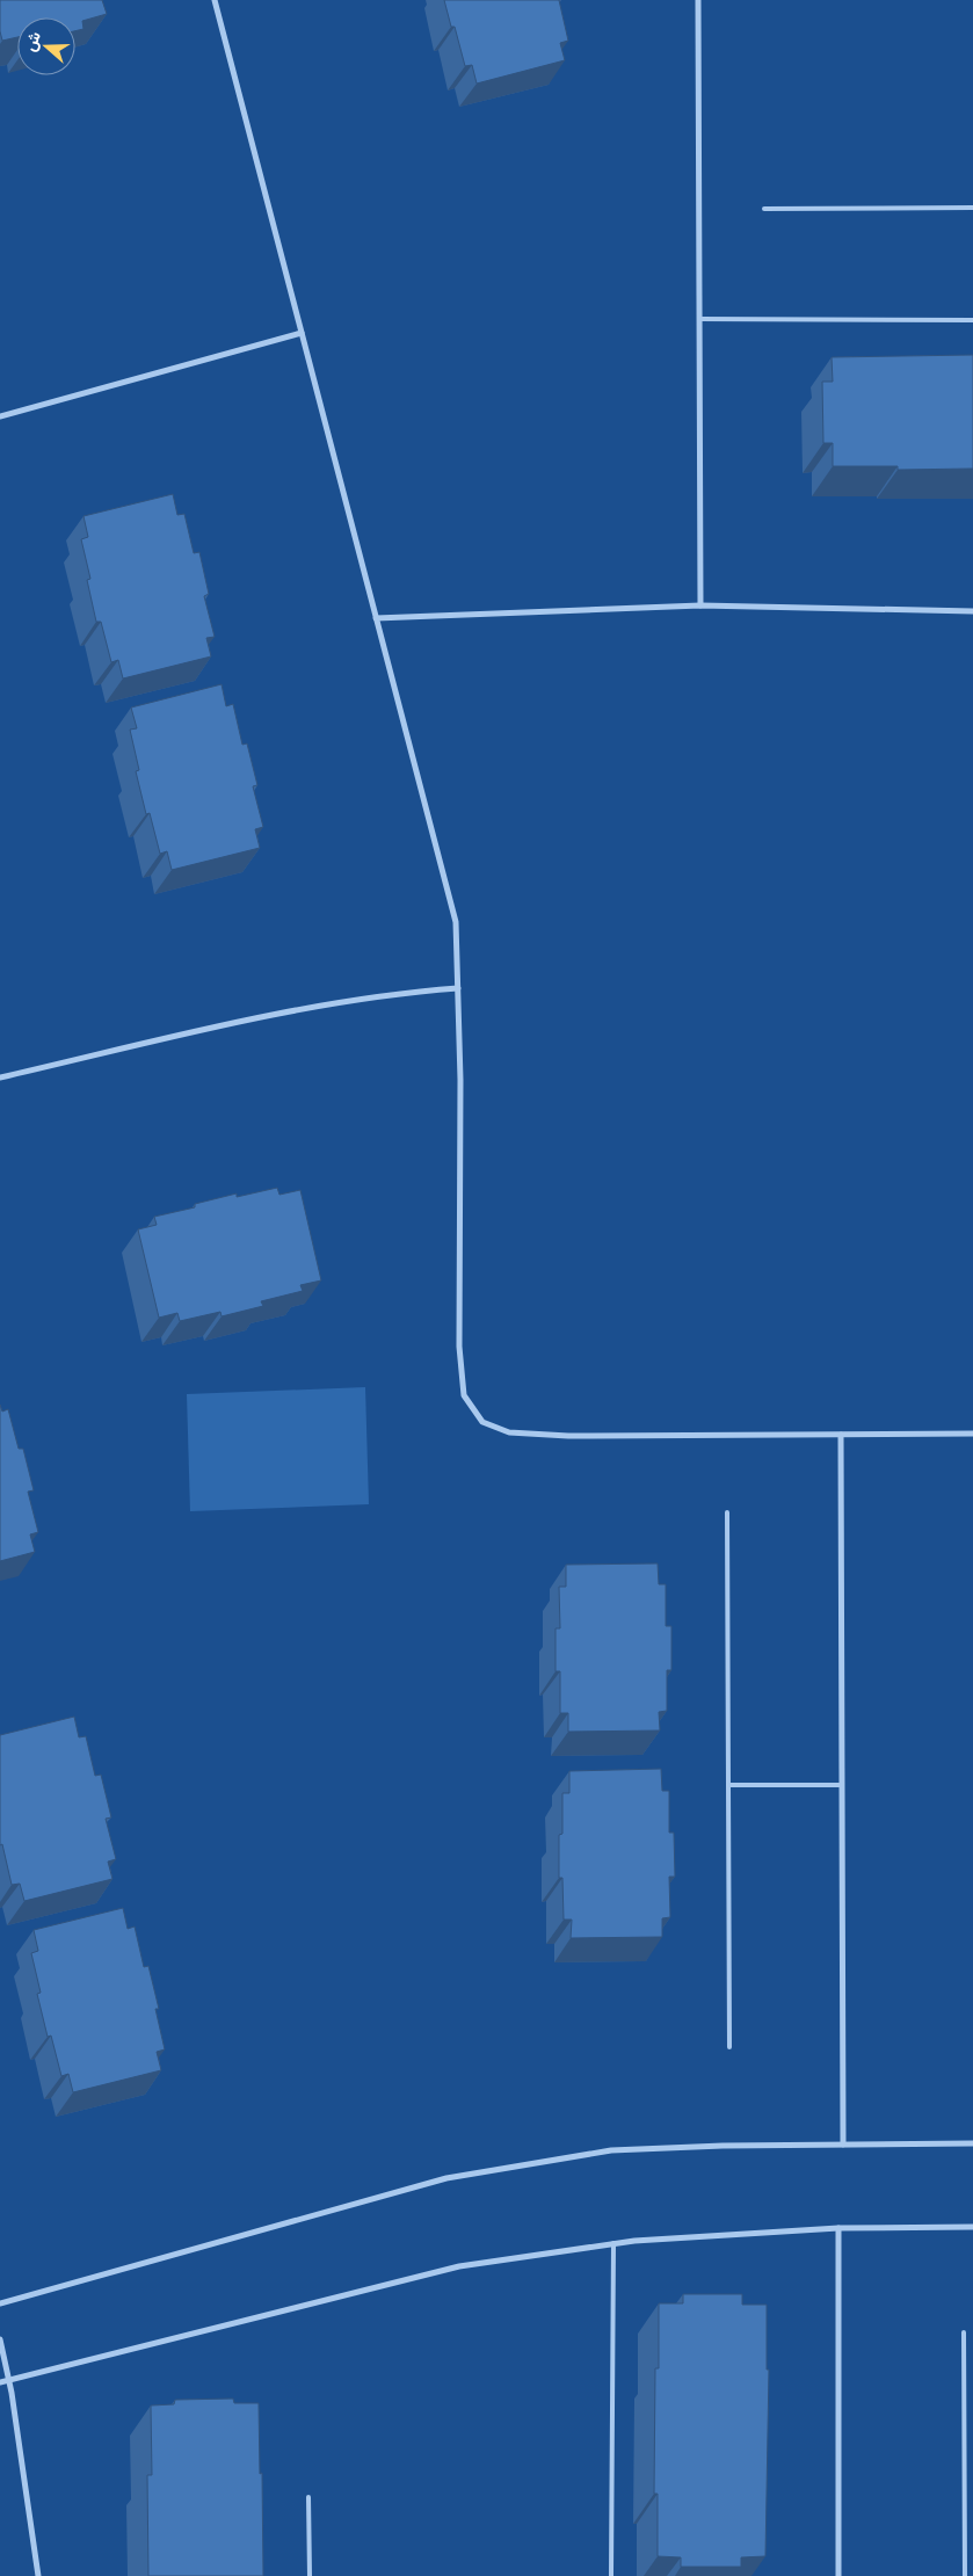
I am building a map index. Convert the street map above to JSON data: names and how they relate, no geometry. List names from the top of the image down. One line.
{"north":"left"}
